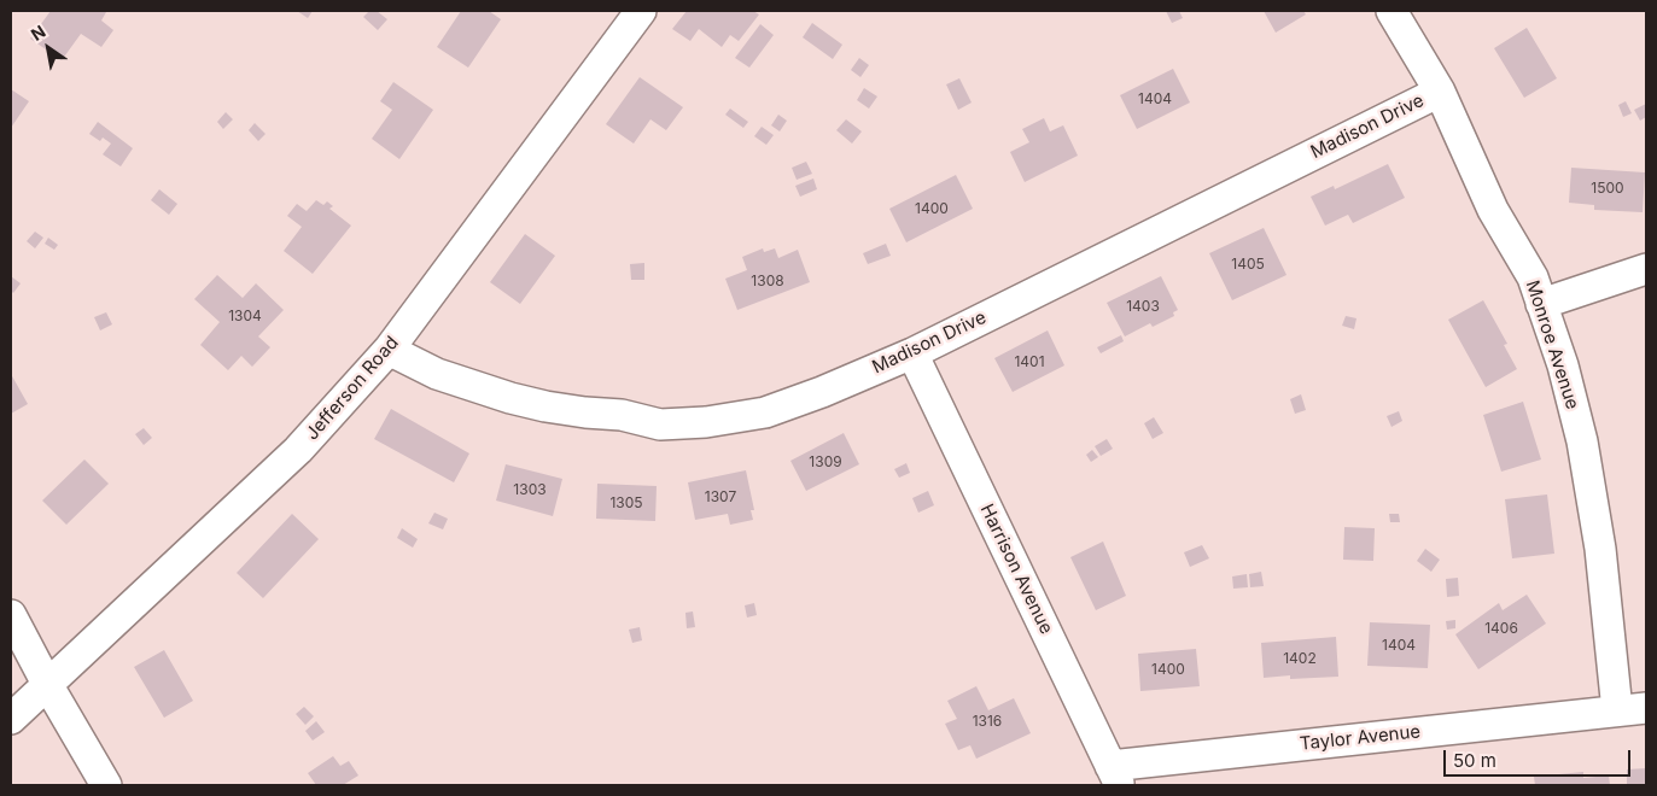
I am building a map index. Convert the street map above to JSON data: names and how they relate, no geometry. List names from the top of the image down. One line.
{"streets":{"street":["Madison Drive","Monroe Avenue","Jefferson Road","Harrison Avenue","Taylor Avenue"]},"crossings":[["Madison Drive","Monroe Avenue"],["Madison Drive","Jefferson Road"],["Madison Drive","Harrison Avenue"],["Monroe Avenue","Taylor Avenue"],["Harrison Avenue","Taylor Avenue"]],"house_numbers":["1404","1500","1400","1405","1308","1403","1304","1401","1309","1303","1307","1305","1406","1404","1402","1400","1316"],"scale_bar":"50 m","north":"top left"}
